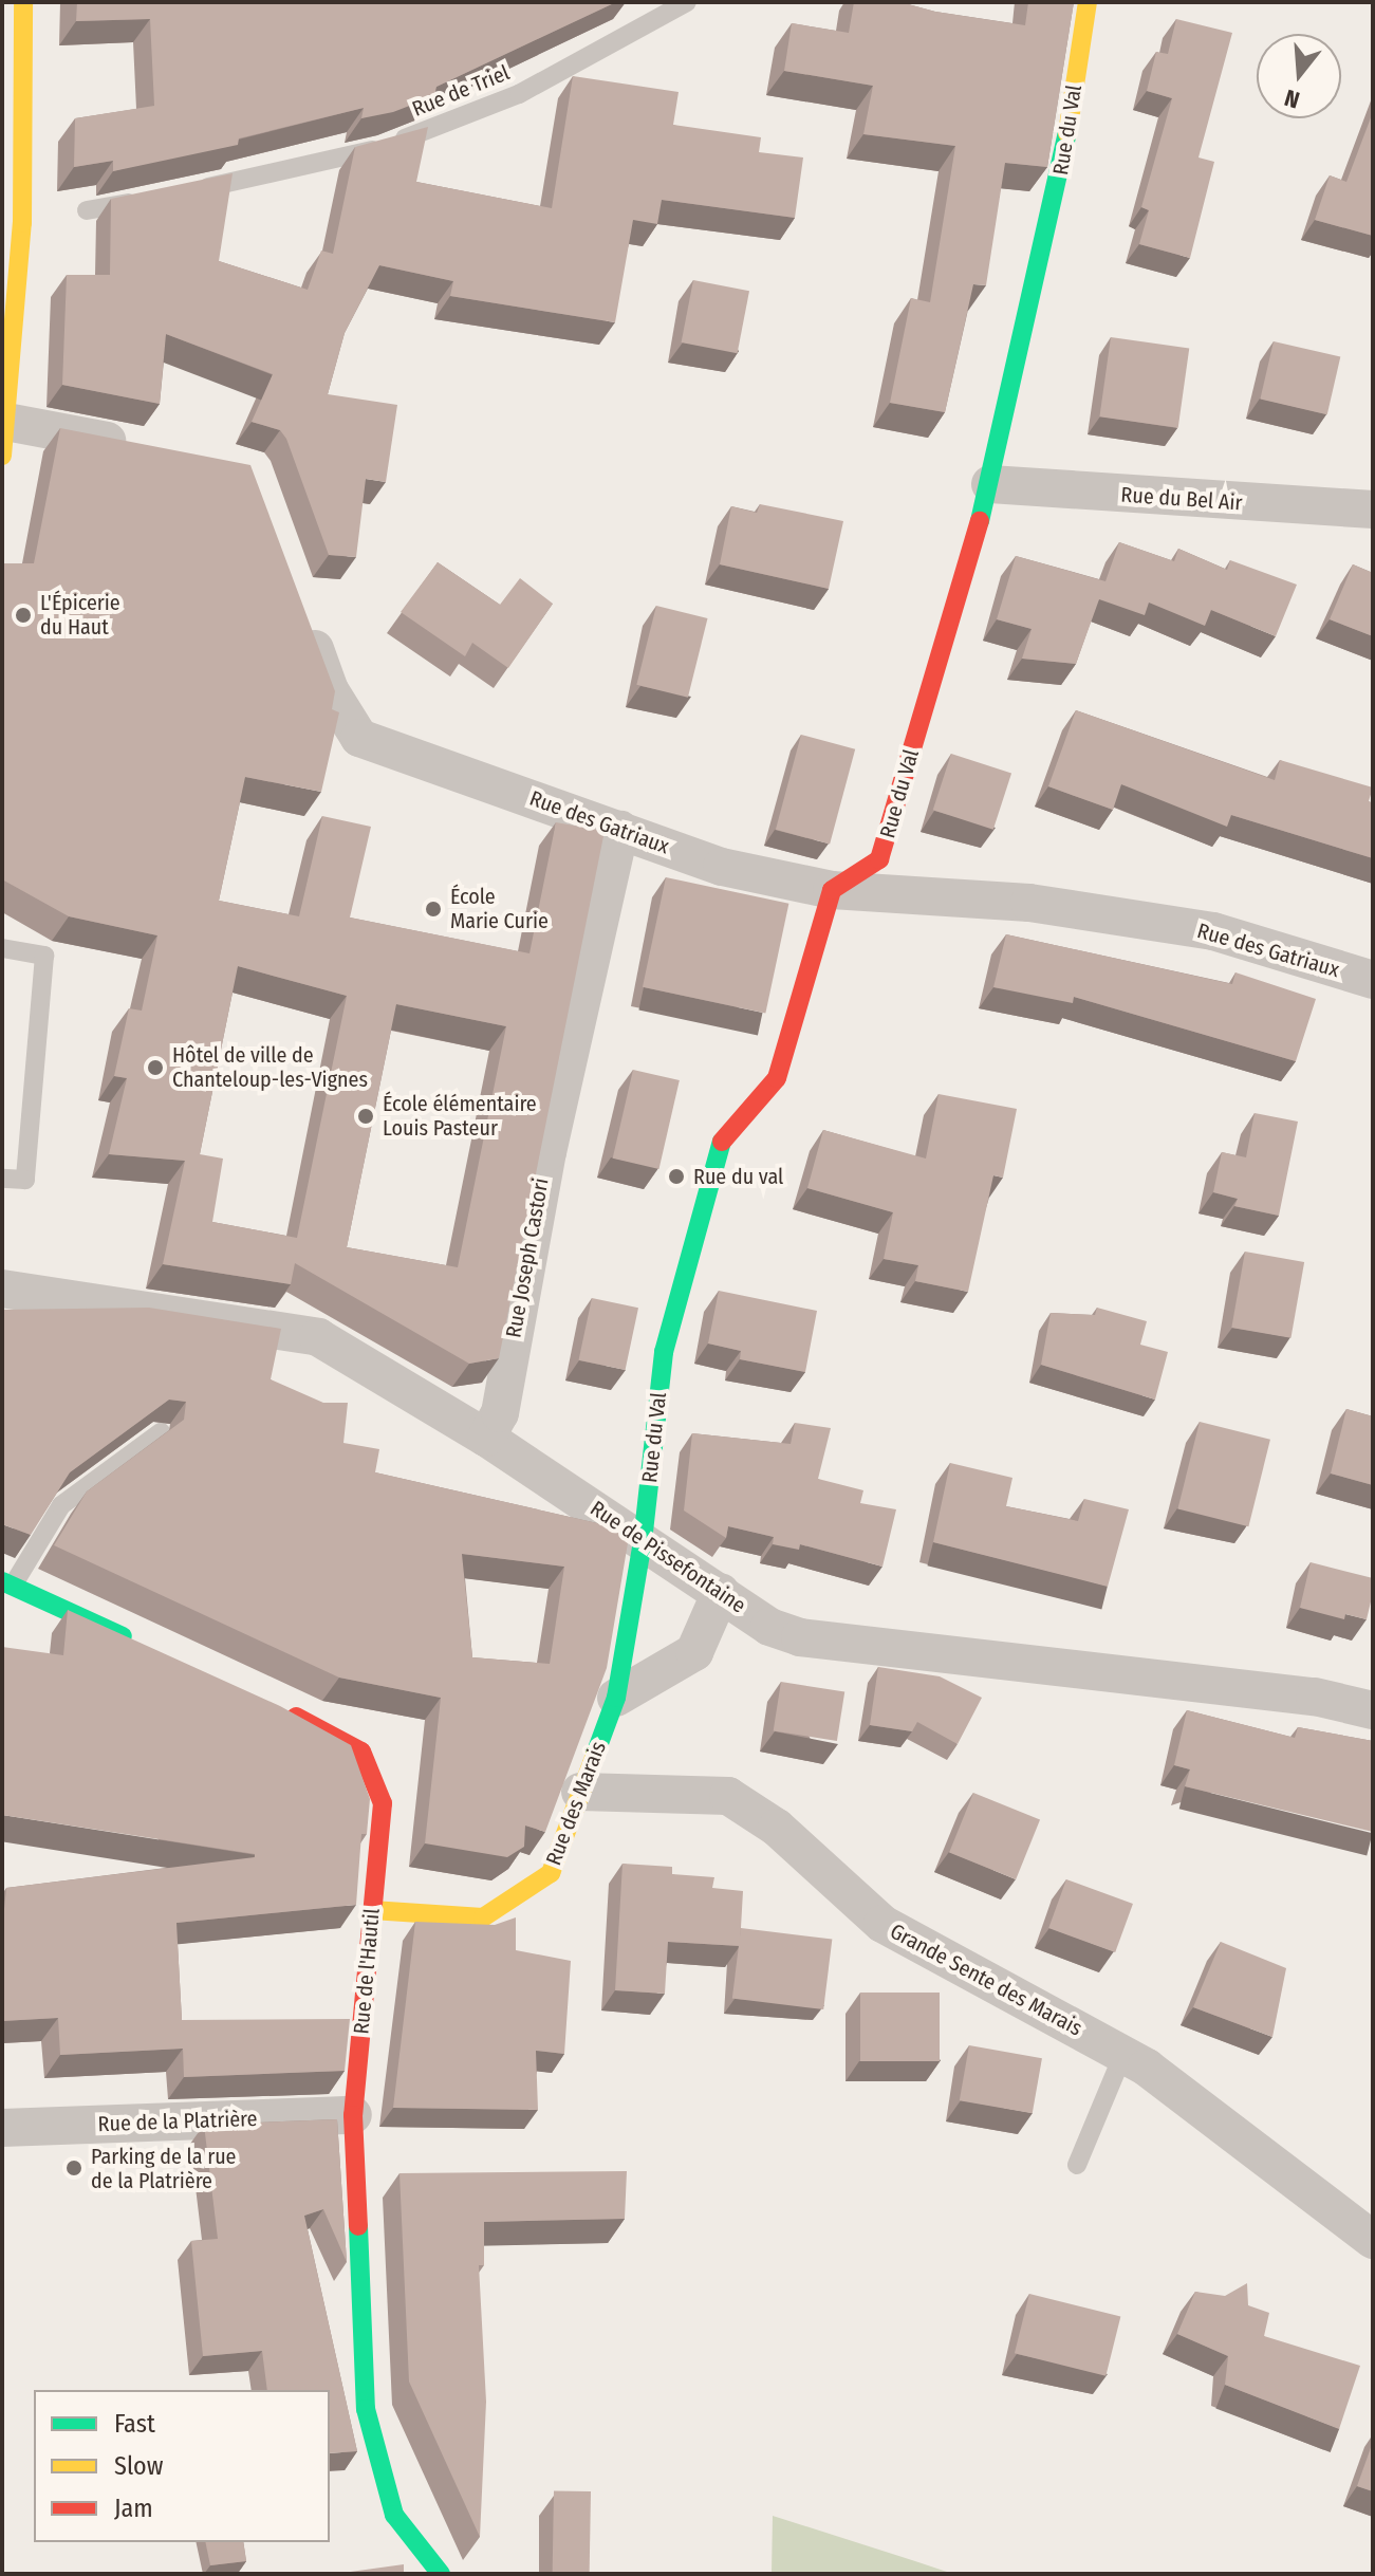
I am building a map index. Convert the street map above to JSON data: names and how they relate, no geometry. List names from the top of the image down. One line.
{"streets":{"street":["Rue du Val","Rue du Bel Air","Rue des Gatriaux","Rue Joseph Castori","Rue de Pissefontaine","Rue des Marais","Rue de l'Hautil","Grande Sente des Marais","Rue de la Platrière"],"lane":["Rue de Triel"]},"crossings":[["Rue du Val","Rue du Bel Air"],["Rue du Val","Rue des Gatriaux"],["Rue du Val","Rue de Pissefontaine"],["Rue du Val","Rue des Marais"],["Rue des Gatriaux","Rue Joseph Castori"],["Rue Joseph Castori","Rue de Pissefontaine"],["Rue de Pissefontaine","Rue des Marais"],["Rue des Marais","Rue de l'Hautil"],["Rue des Marais","Grande Sente des Marais"],["Rue de l'Hautil","Rue de la Platrière"]],"places":["L'Épicerie du Haut","École Marie Curie","Hôtel de ville de Chanteloup-les-Vignes","École élémentaire Louis Pasteur","Rue du val","Parking de la rue de la Platrière"],"legend":["Fast","Slow","Jam"],"north":"bottom"}
